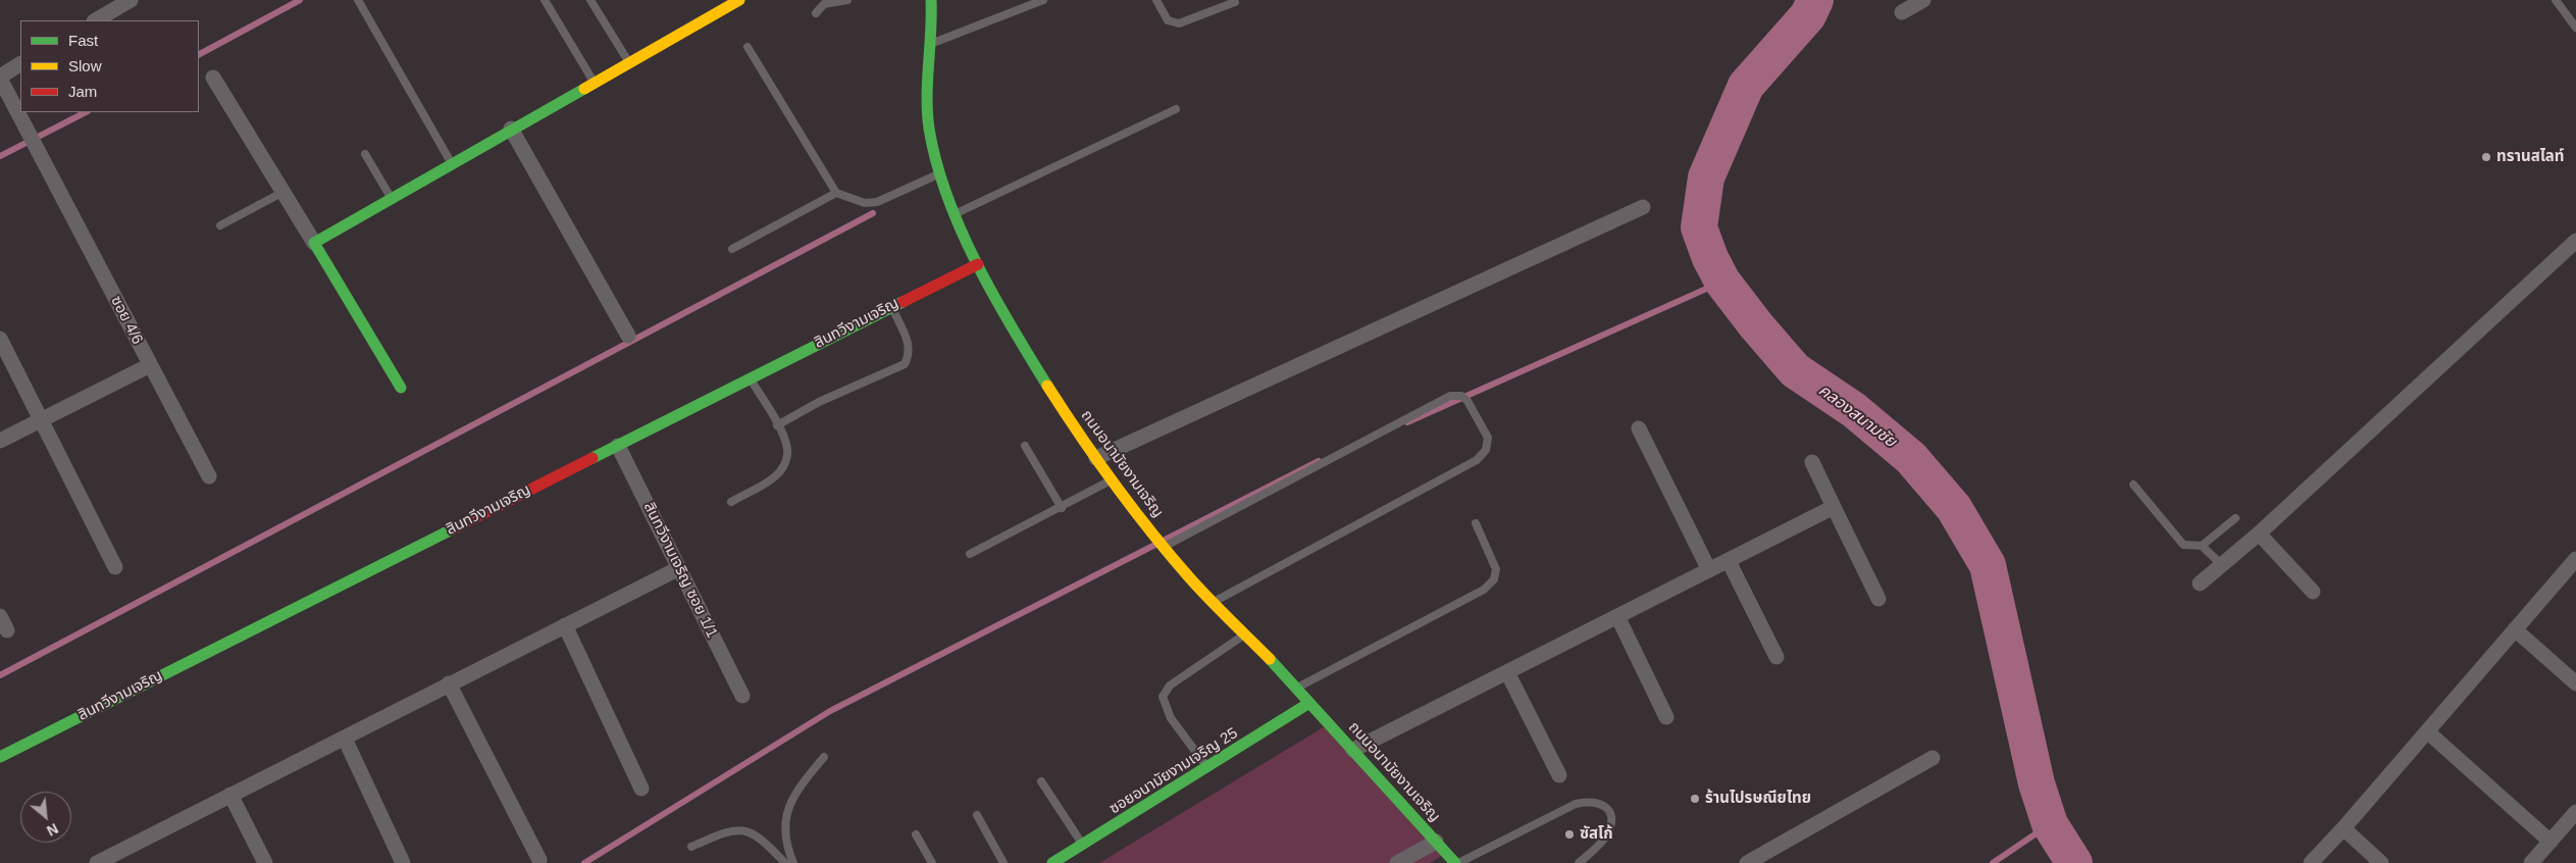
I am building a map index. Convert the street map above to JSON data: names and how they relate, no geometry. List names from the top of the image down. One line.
{"streets":{"street":["ซอย 4/6","สินทวีงามเจริญ","ถนนอนามัยงามเจริญ","สินทวีงามเจริญ ซอย 1/1","ซอยอนามัยงามเจริญ 25"]},"crossings":[["สินทวีงามเจริญ","ถนนอนามัยงามเจริญ"],["สินทวีงามเจริญ","สินทวีงามเจริญ ซอย 1/1"],["ถนนอนามัยงามเจริญ","ซอยอนามัยงามเจริญ 25"]],"water":["คลองสนามชัย"],"places":["ทรานสไลท์","ร้านไปรษณียไทย","ซัสโก้"],"legend":["Fast","Slow","Jam"],"north":"bottom right"}
